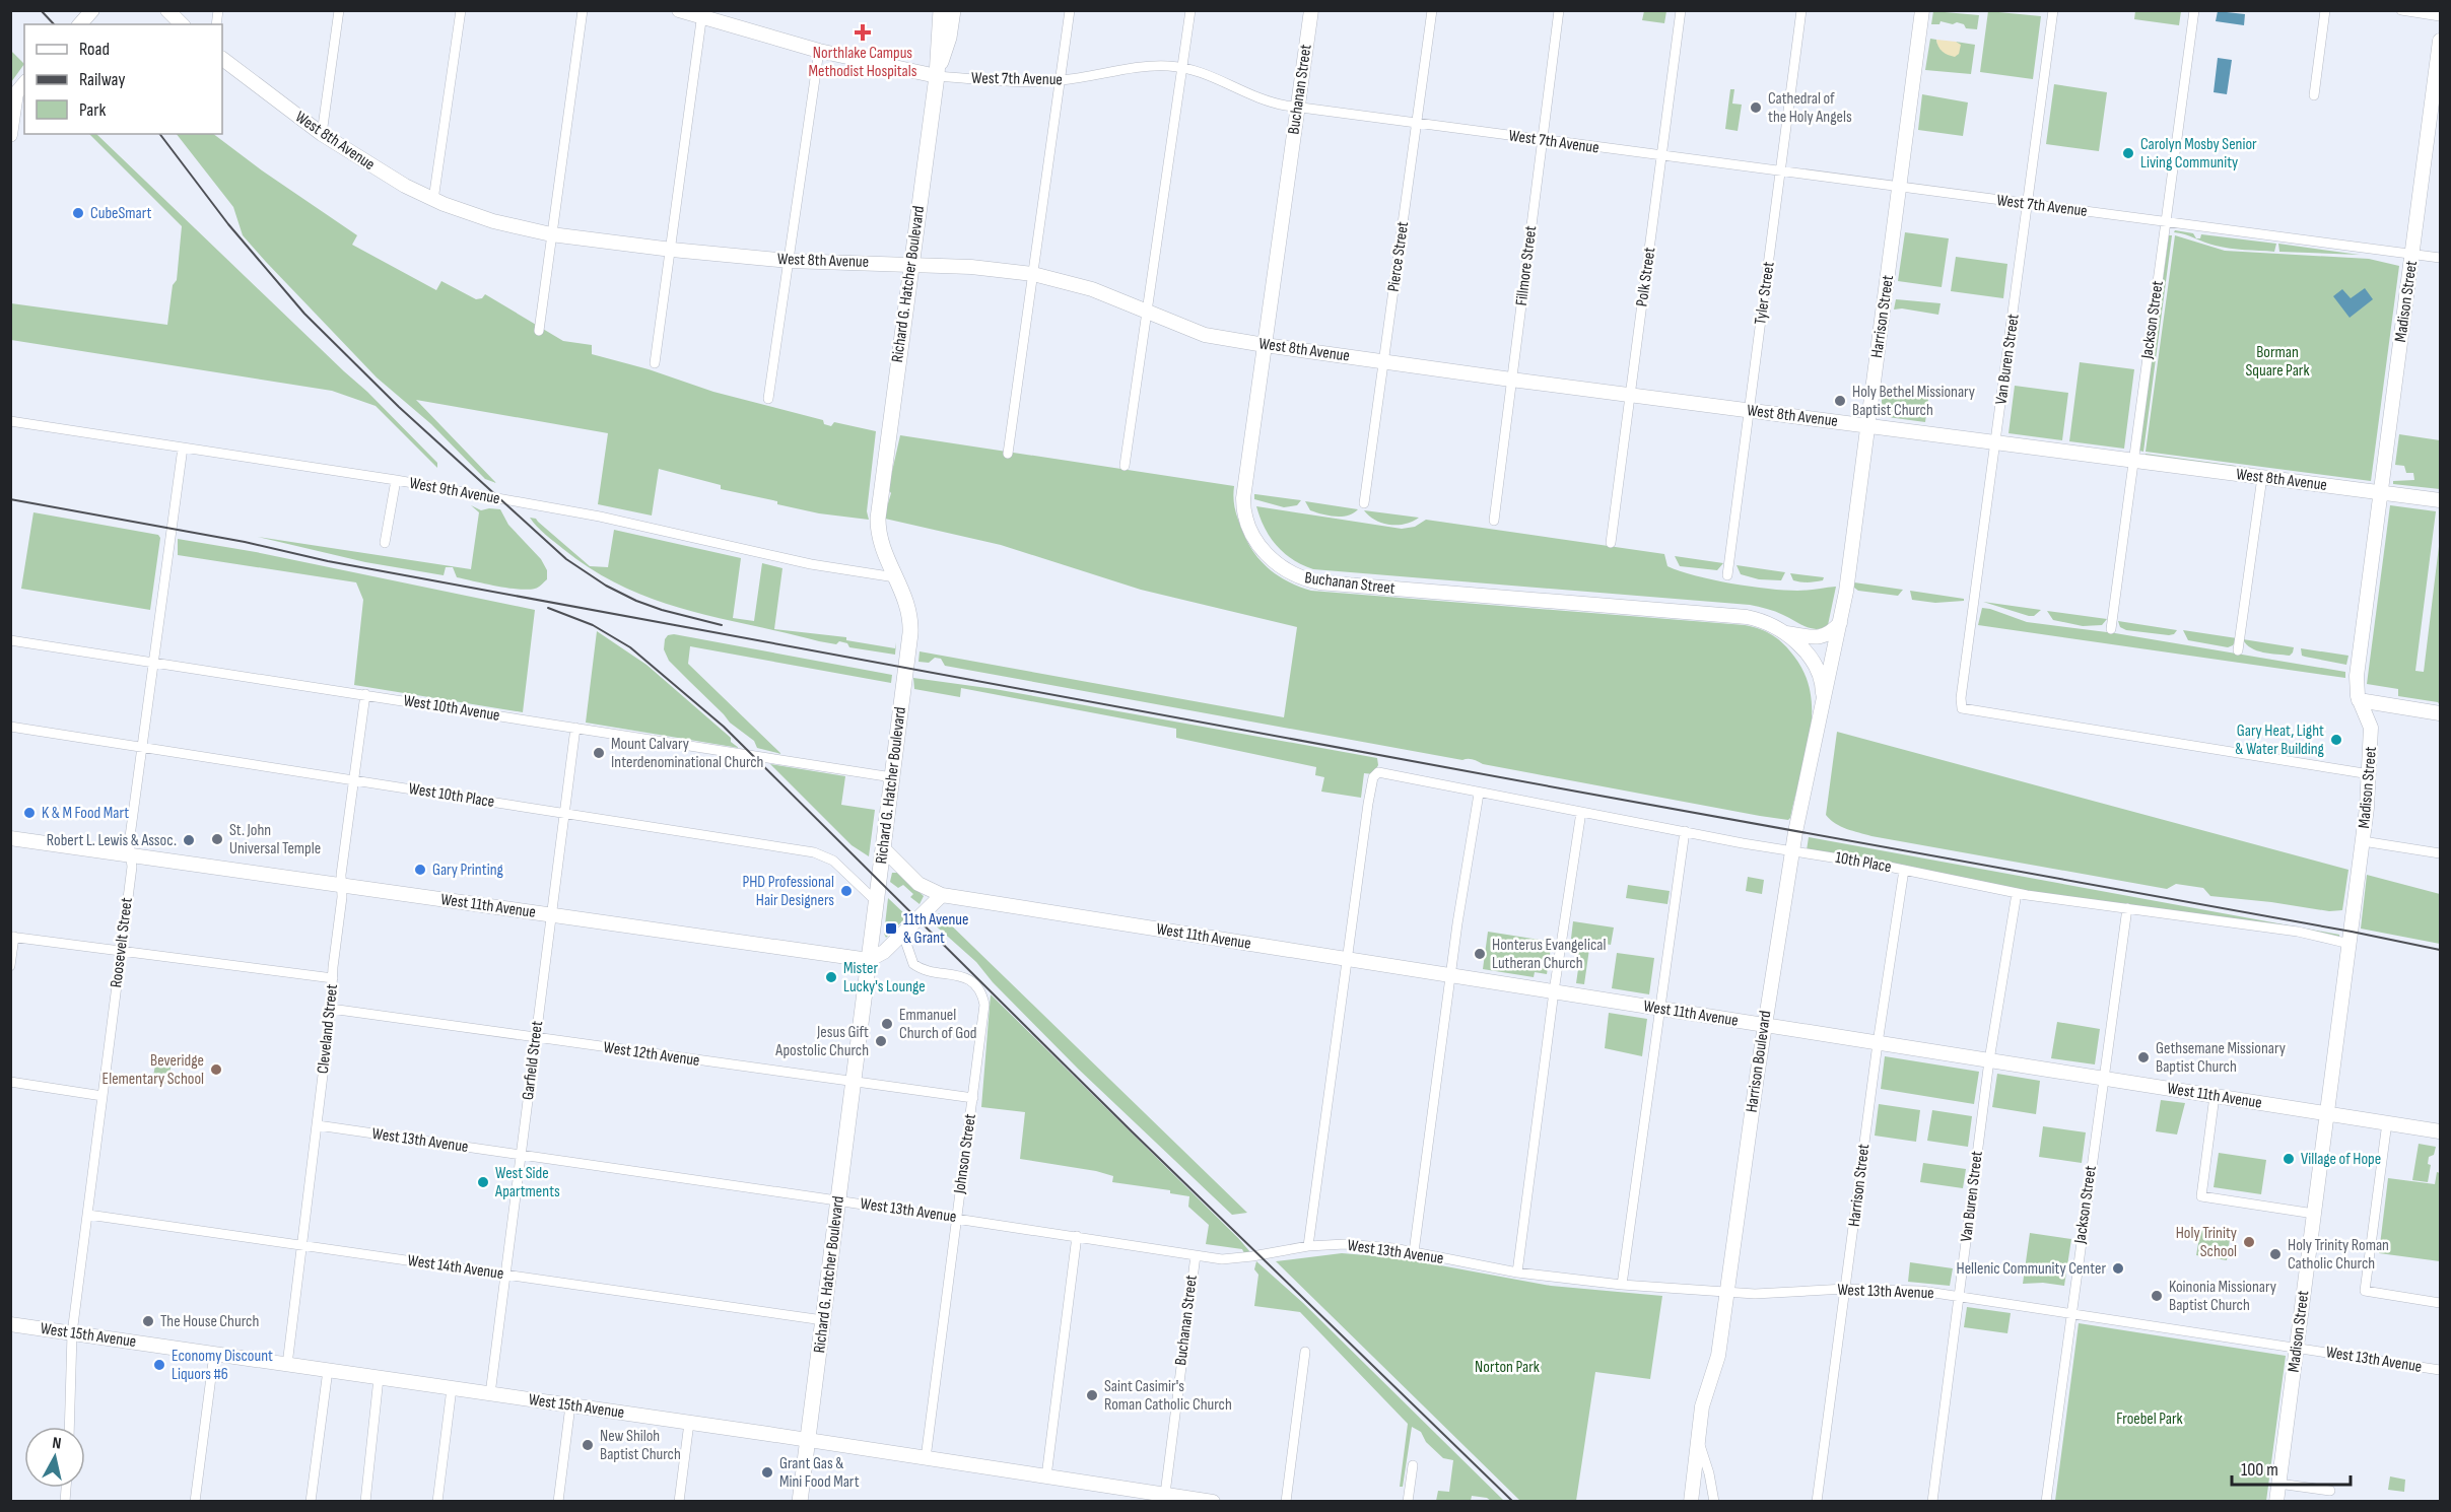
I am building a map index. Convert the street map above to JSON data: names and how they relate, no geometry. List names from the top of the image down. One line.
{"streets":{"main road":["Richard G. Hatcher Boulevard"],"street":["West 7th Avenue","Buchanan Street","West 8th Avenue","Pierce Street","Fillmore Street","Polk Street","Tyler Street","Madison Street","Harrison Street","Jackson Street","Van Buren Street","West 9th Avenue","West 10th Avenue","West 10th Place","10th Place","West 11th Avenue","Roosevelt Street","Cleveland Street","West 12th Avenue","Garfield Street","Harrison Boulevard","West 13th Avenue","Johnson Street","West 14th Avenue","West 15th Avenue"]},"crossings":[["West 7th Avenue","Buchanan Street"],["West 7th Avenue","Pierce Street"],["West 7th Avenue","Fillmore Street"],["West 7th Avenue","Polk Street"],["West 7th Avenue","Richard G. Hatcher Boulevard"],["West 7th Avenue","Tyler Street"],["West 7th Avenue","Madison Street"],["West 7th Avenue","Harrison Street"],["West 7th Avenue","Jackson Street"],["West 7th Avenue","Van Buren Street"],["Buchanan Street","West 8th Avenue"],["Buchanan Street","Harrison Boulevard"],["Buchanan Street","West 13th Avenue"],["Buchanan Street","West 15th Avenue"],["West 8th Avenue","Pierce Street"],["West 8th Avenue","Fillmore Street"],["West 8th Avenue","Polk Street"],["West 8th Avenue","Richard G. Hatcher Boulevard"],["West 8th Avenue","Tyler Street"],["West 8th Avenue","Madison Street"],["West 8th Avenue","Harrison Street"],["West 8th Avenue","Jackson Street"],["West 8th Avenue","Van Buren Street"],["Richard G. Hatcher Boulevard","West 9th Avenue"],["Richard G. Hatcher Boulevard","West 10th Avenue"],["Richard G. Hatcher Boulevard","West 10th Place"],["Richard G. Hatcher Boulevard","West 11th Avenue"],["Richard G. Hatcher Boulevard","West 12th Avenue"],["Richard G. Hatcher Boulevard","West 13th Avenue"],["Richard G. Hatcher Boulevard","West 14th Avenue"],["Richard G. Hatcher Boulevard","West 15th Avenue"],["Madison Street","Van Buren Street"],["Madison Street","10th Place"],["Madison Street","West 11th Avenue"],["Madison Street","West 13th Avenue"],["Harrison Street","10th Place"],["Harrison Street","West 11th Avenue"],["Harrison Street","Harrison Boulevard"],["Harrison Street","West 13th Avenue"],["Jackson Street","10th Place"],["Jackson Street","West 11th Avenue"],["Jackson Street","West 13th Avenue"],["Van Buren Street","10th Place"],["Van Buren Street","West 11th Avenue"],["Van Buren Street","West 13th Avenue"],["West 9th Avenue","Roosevelt Street"],["West 10th Avenue","Roosevelt Street"],["West 10th Avenue","Cleveland Street"],["West 10th Avenue","Garfield Street"],["West 10th Place","Roosevelt Street"],["West 10th Place","Cleveland Street"],["West 10th Place","Garfield Street"],["10th Place","West 11th Avenue"],["10th Place","Harrison Boulevard"],["West 11th Avenue","Roosevelt Street"],["West 11th Avenue","Cleveland Street"],["West 11th Avenue","Garfield Street"],["West 11th Avenue","Harrison Boulevard"],["Roosevelt Street","West 14th Avenue"],["Roosevelt Street","West 15th Avenue"],["Cleveland Street","West 12th Avenue"],["Cleveland Street","West 13th Avenue"],["Cleveland Street","West 14th Avenue"],["Cleveland Street","West 15th Avenue"],["West 12th Avenue","Garfield Street"],["West 12th Avenue","Johnson Street"],["Garfield Street","West 13th Avenue"],["Garfield Street","West 14th Avenue"],["Garfield Street","West 15th Avenue"],["Harrison Boulevard","West 13th Avenue"],["West 13th Avenue","Johnson Street"],["Johnson Street","West 15th Avenue"]],"parks":["Borman Square Park","Norton Park","Froebel Park"],"places":{"health":["Northlake Campus Methodist Hospitals"],"other":["Cathedral of the Holy Angels","Carolyn Mosby Senior Living Community","CubeSmart","Holy Bethel Missionary Baptist Church","Gary Heat, Light & Water Building","Mount Calvary Interdenominational Church","K & M Food Mart","St. John Universal Temple","Robert L. Lewis & Assoc.","Gary Printing","PHD Professional Hair Designers","Honterus Evangelical Lutheran Church","Mister Lucky's Lounge","Emmanuel Church of God","Jesus Gift Apostolic Church","Gethsemane Missionary Baptist Church","Beveridge Elementary School","Village of Hope","West Side Apartments","Holy Trinity School","Holy Trinity Roman Catholic Church","Hellenic Community Center","Koinonia Missionary Baptist Church","The House Church","Economy Discount Liquors #6","Saint Casimir's Roman Catholic Church","New Shiloh Baptist Church","Grant Gas & Mini Food Mart"],"transit":["11th Avenue & Grant"]},"legend":["Road","Railway","Park"],"scale_bar":"100 m","north":"top"}
